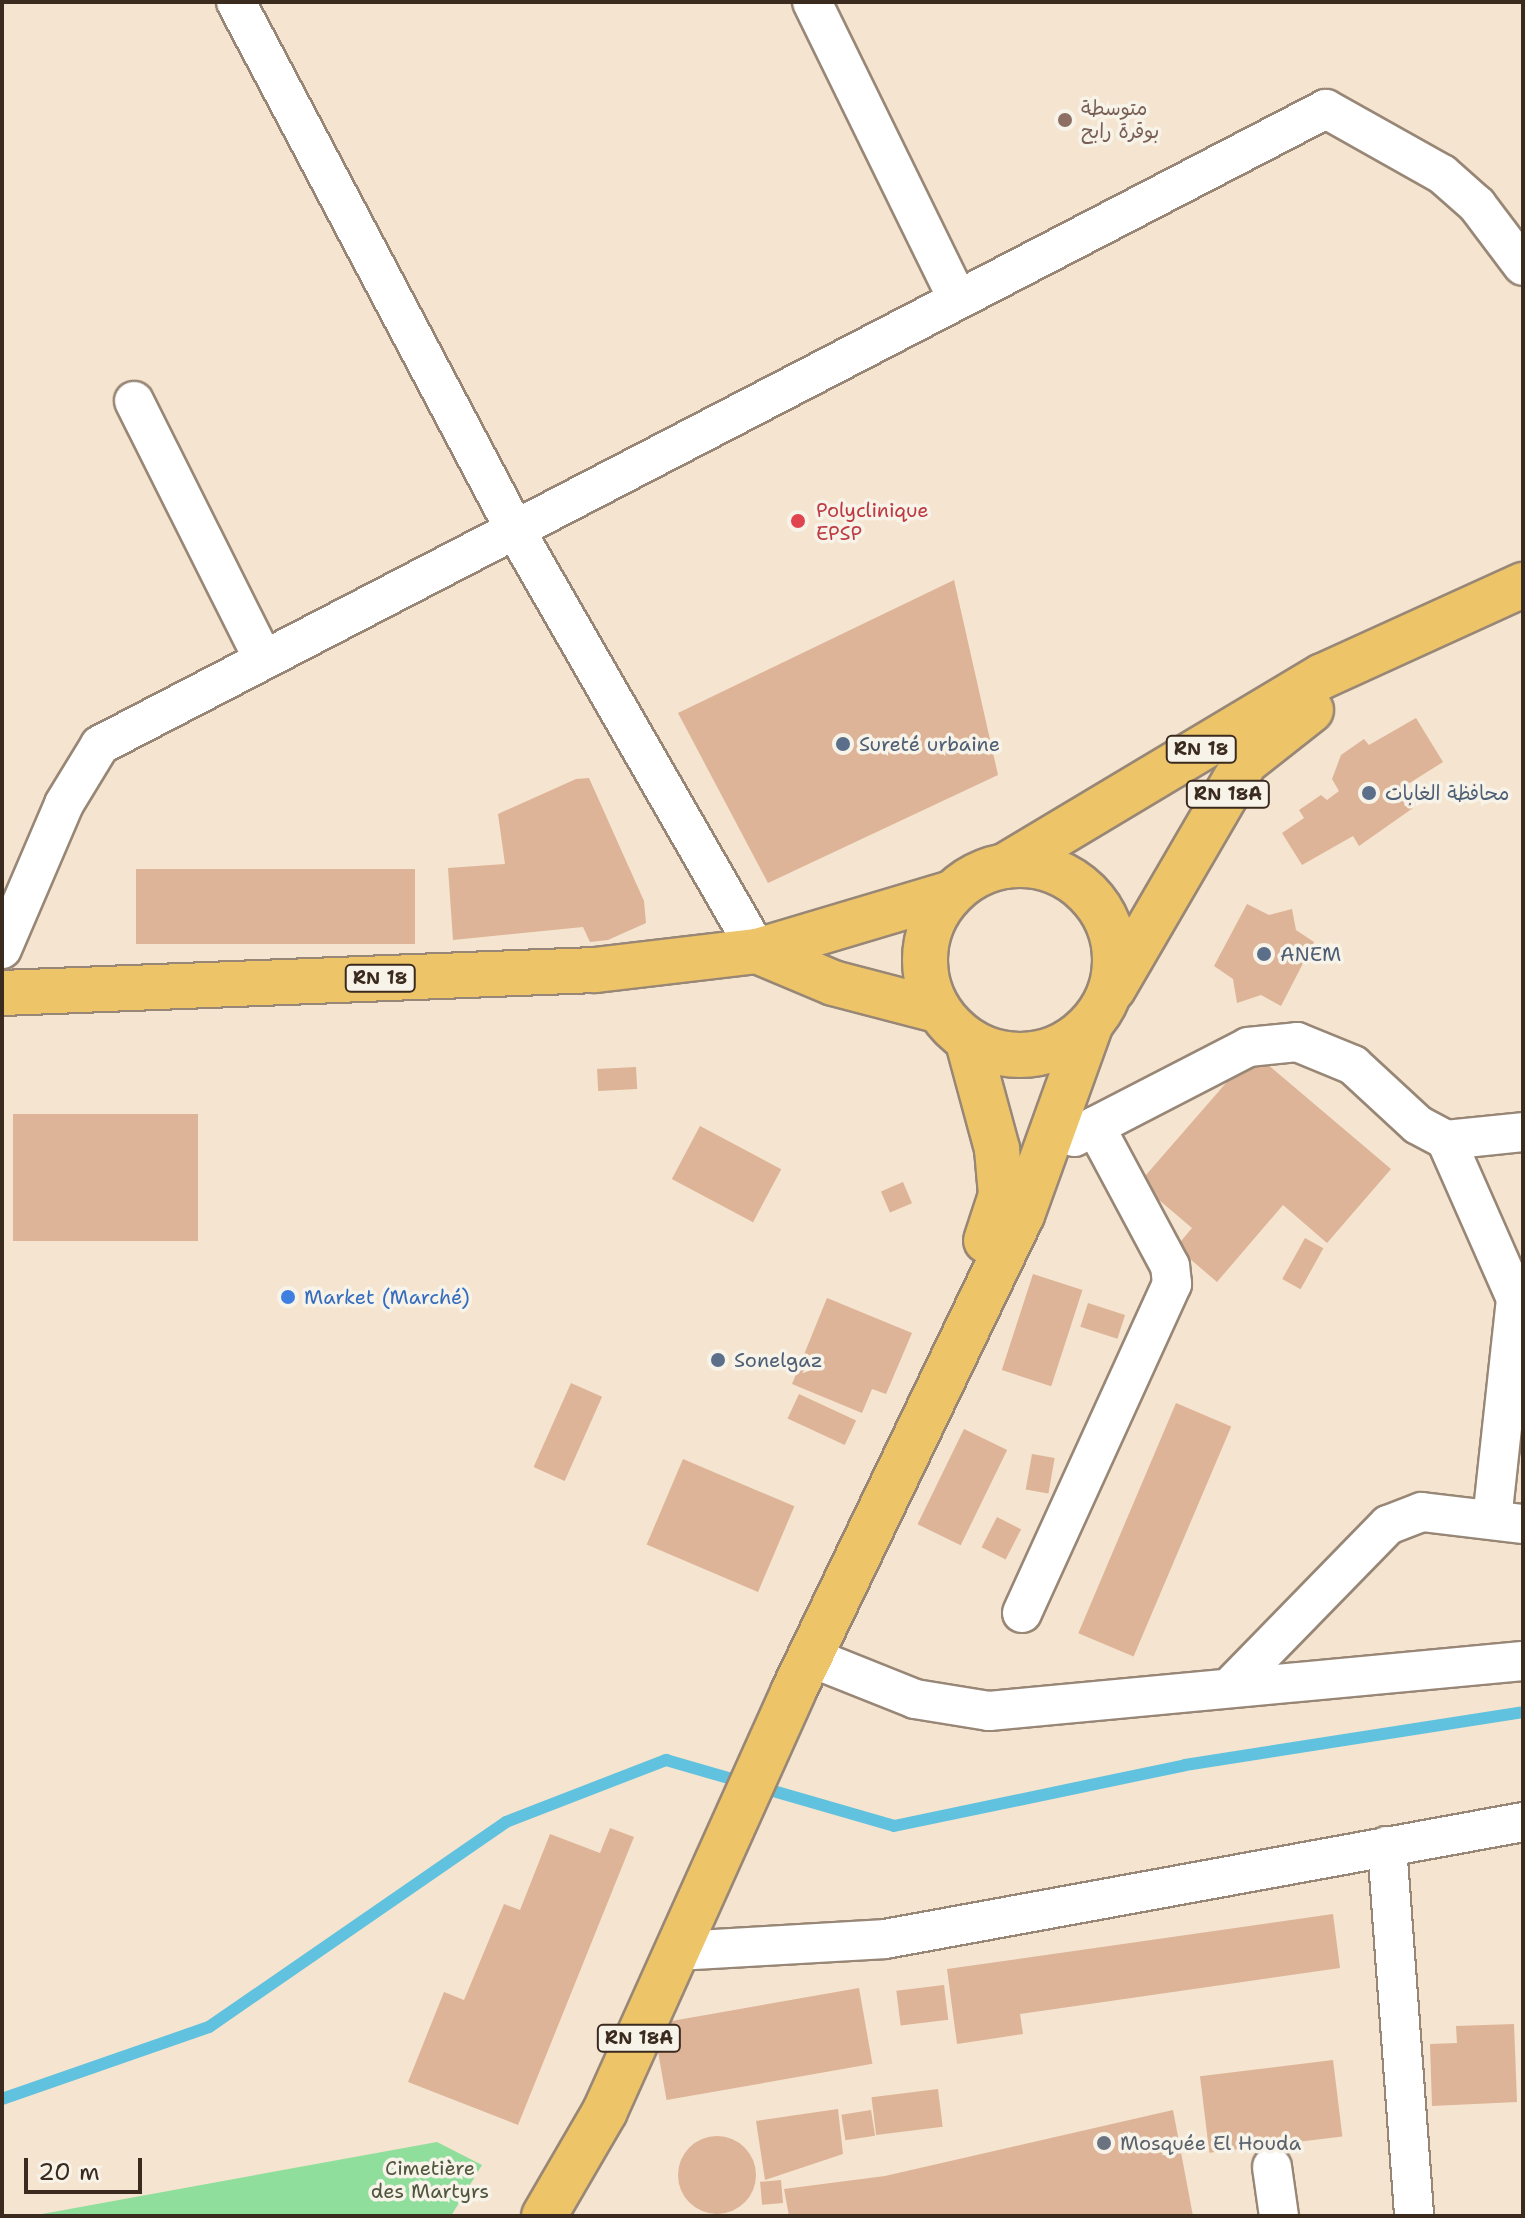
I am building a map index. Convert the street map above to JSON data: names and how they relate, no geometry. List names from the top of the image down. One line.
{"streets":{"main road":["RN 18","RN 18A"]},"crossings":[["RN 18","RN 18A"]],"parks":["Cimetière des Martyrs"],"places":["متوسطة بوقرة رابح","Polyclinique EPSP","Sureté urbaine","محافظة الغابات","ANEM","Market (Marché)","Sonelgaz","Mosquée El Houda"],"scale_bar":"20 m"}
